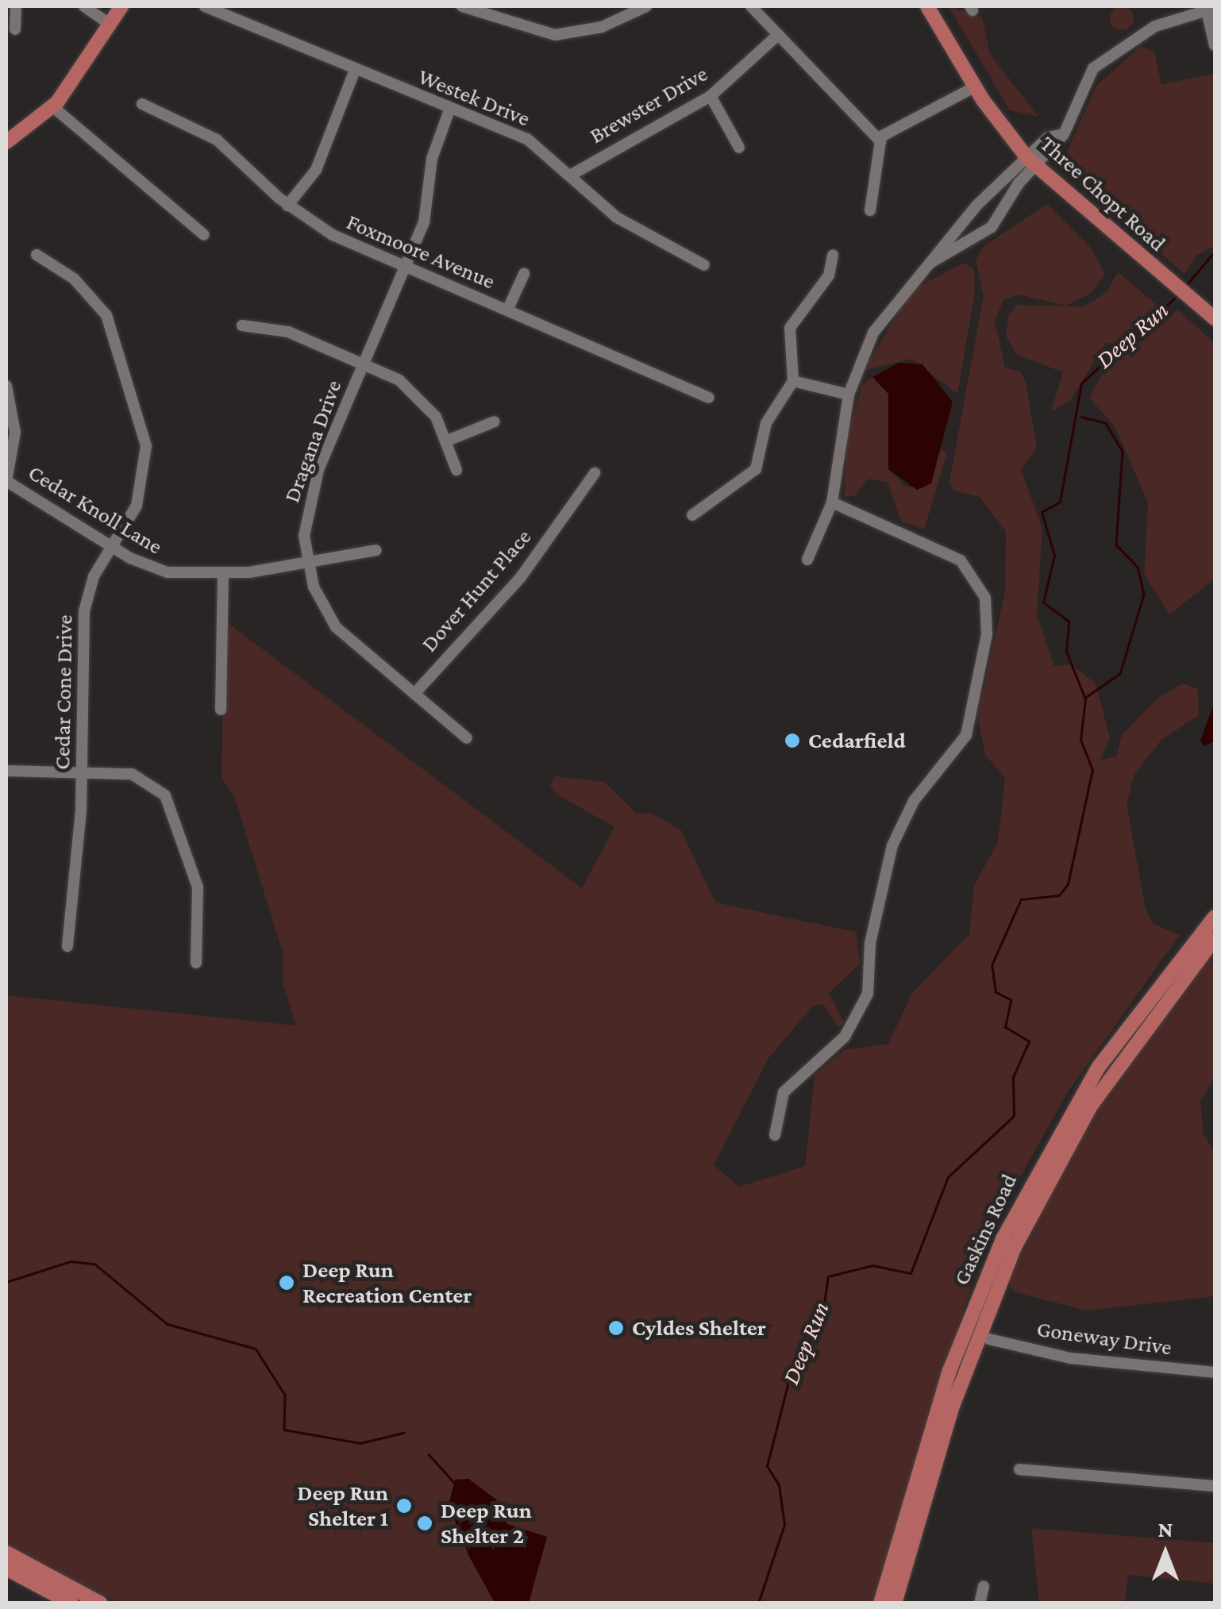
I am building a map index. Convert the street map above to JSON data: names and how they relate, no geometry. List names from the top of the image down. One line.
{"streets":{"main road":["Three Chopt Road","Gaskins Road"],"street":["Westek Drive","Brewster Drive","Foxmoore Avenue","Dragana Drive","Cedar Knoll Lane","Dover Hunt Place","Cedar Cone Drive","Goneway Drive"]},"crossings":[["Westek Drive","Brewster Drive"],["Westek Drive","Dragana Drive"],["Foxmoore Avenue","Dragana Drive"],["Dragana Drive","Cedar Knoll Lane"],["Dragana Drive","Dover Hunt Place"],["Cedar Knoll Lane","Cedar Cone Drive"]],"water":["Deep Run"],"places":["Cedarfield","Deep Run Recreation Center","Cyldes Shelter","Deep Run Shelter 1","Deep Run Shelter 2"],"north":"top"}
